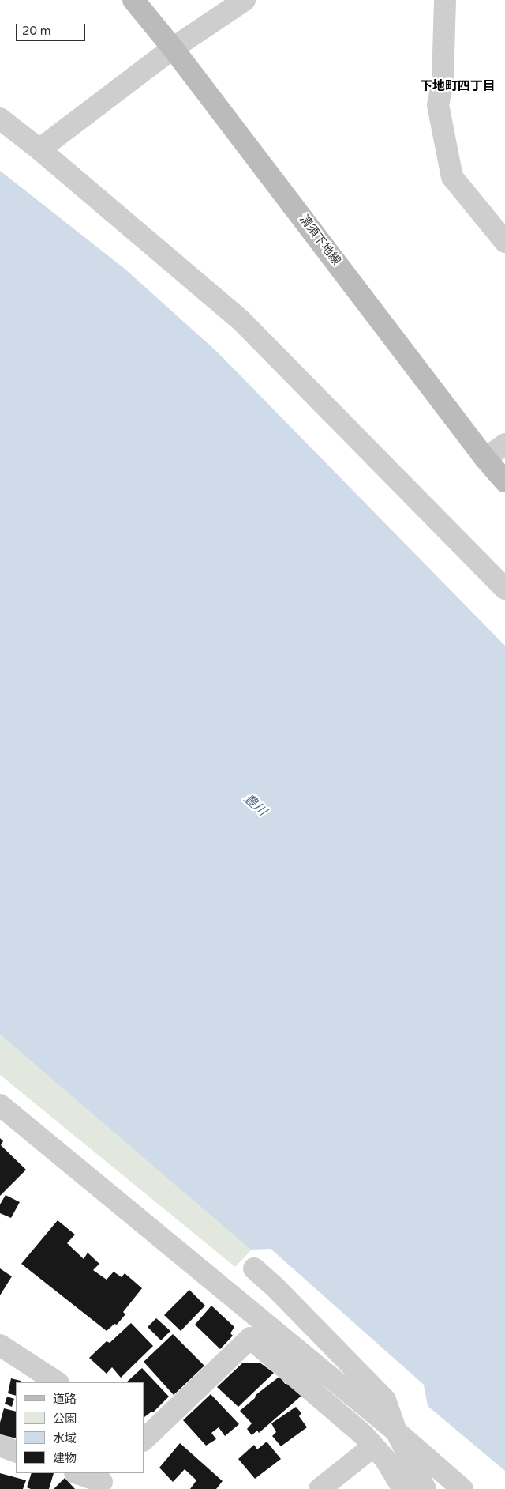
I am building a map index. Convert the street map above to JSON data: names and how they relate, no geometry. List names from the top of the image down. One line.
{"streets":{"main road":["清須下地線"]},"districts":["下地町四丁目"],"water":["豊川"],"legend":["道路","公園","水域","建物"],"scale_bar":"20 m"}
